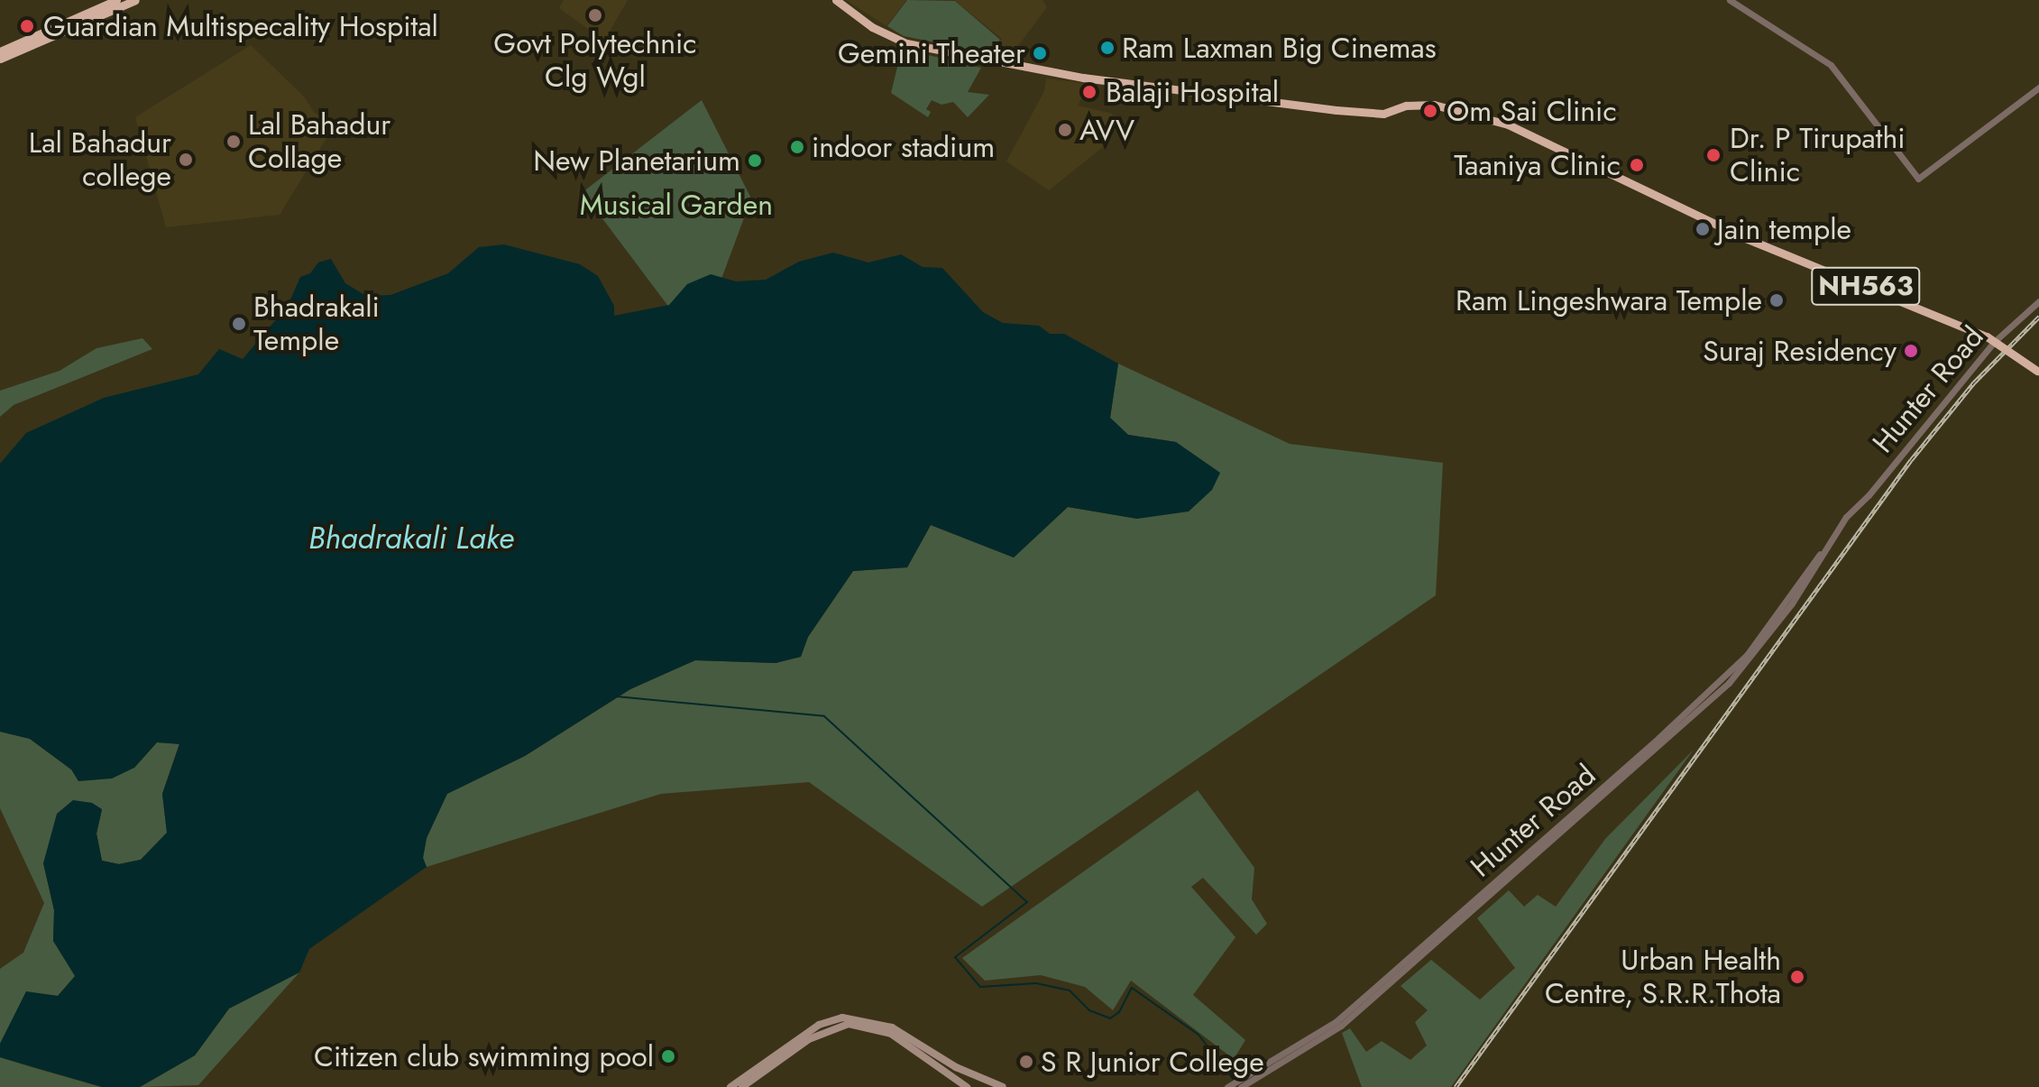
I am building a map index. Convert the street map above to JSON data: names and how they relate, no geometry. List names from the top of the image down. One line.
{"streets":{"highway":["NH563"],"street":["Hunter Road"]},"water":["Bhadrakali Lake"],"parks":["Musical Garden"],"places":["Govt Polytechnic Clg Wgl","Guardian Multispecality Hospital","Ram Laxman Big Cinemas","Gemini Theater","Balaji Hospital","Om Sai Clinic","AVV","Lal Bahadur Collage","indoor stadium","Dr. P Tirupathi Clinic","Lal Bahadur college","New Planetarium","Taaniya Clinic","Jain temple","Ram Lingeshwara Temple","Bhadrakali Temple","Suraj Residency","Urban Health Centre, S.R.R.Thota","Citizen club swimming pool","S R Junior College"]}
